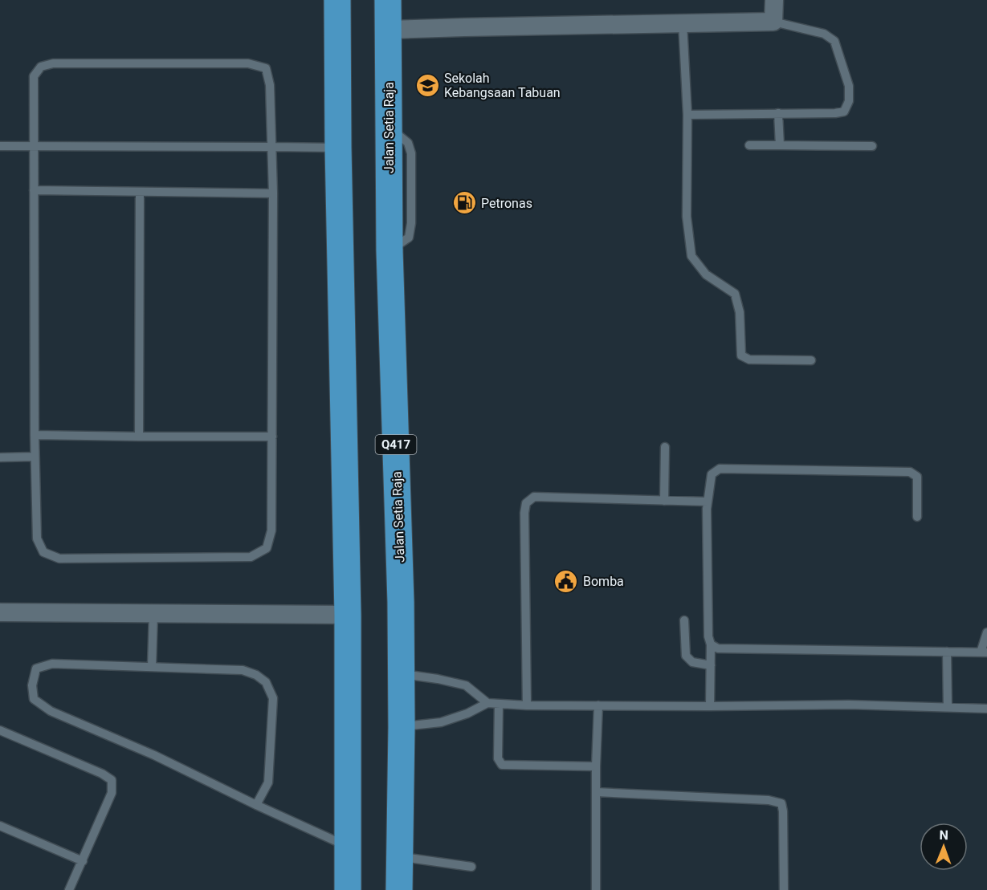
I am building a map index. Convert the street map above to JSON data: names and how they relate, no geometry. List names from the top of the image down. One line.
{"streets":{"highway":["Jalan Setia Raja","Q417"]},"places":{"school or university":["Sekolah Kebangsaan Tabuan"],"fuel station":["Petronas"],"public building":["Bomba"]},"north":"top"}
